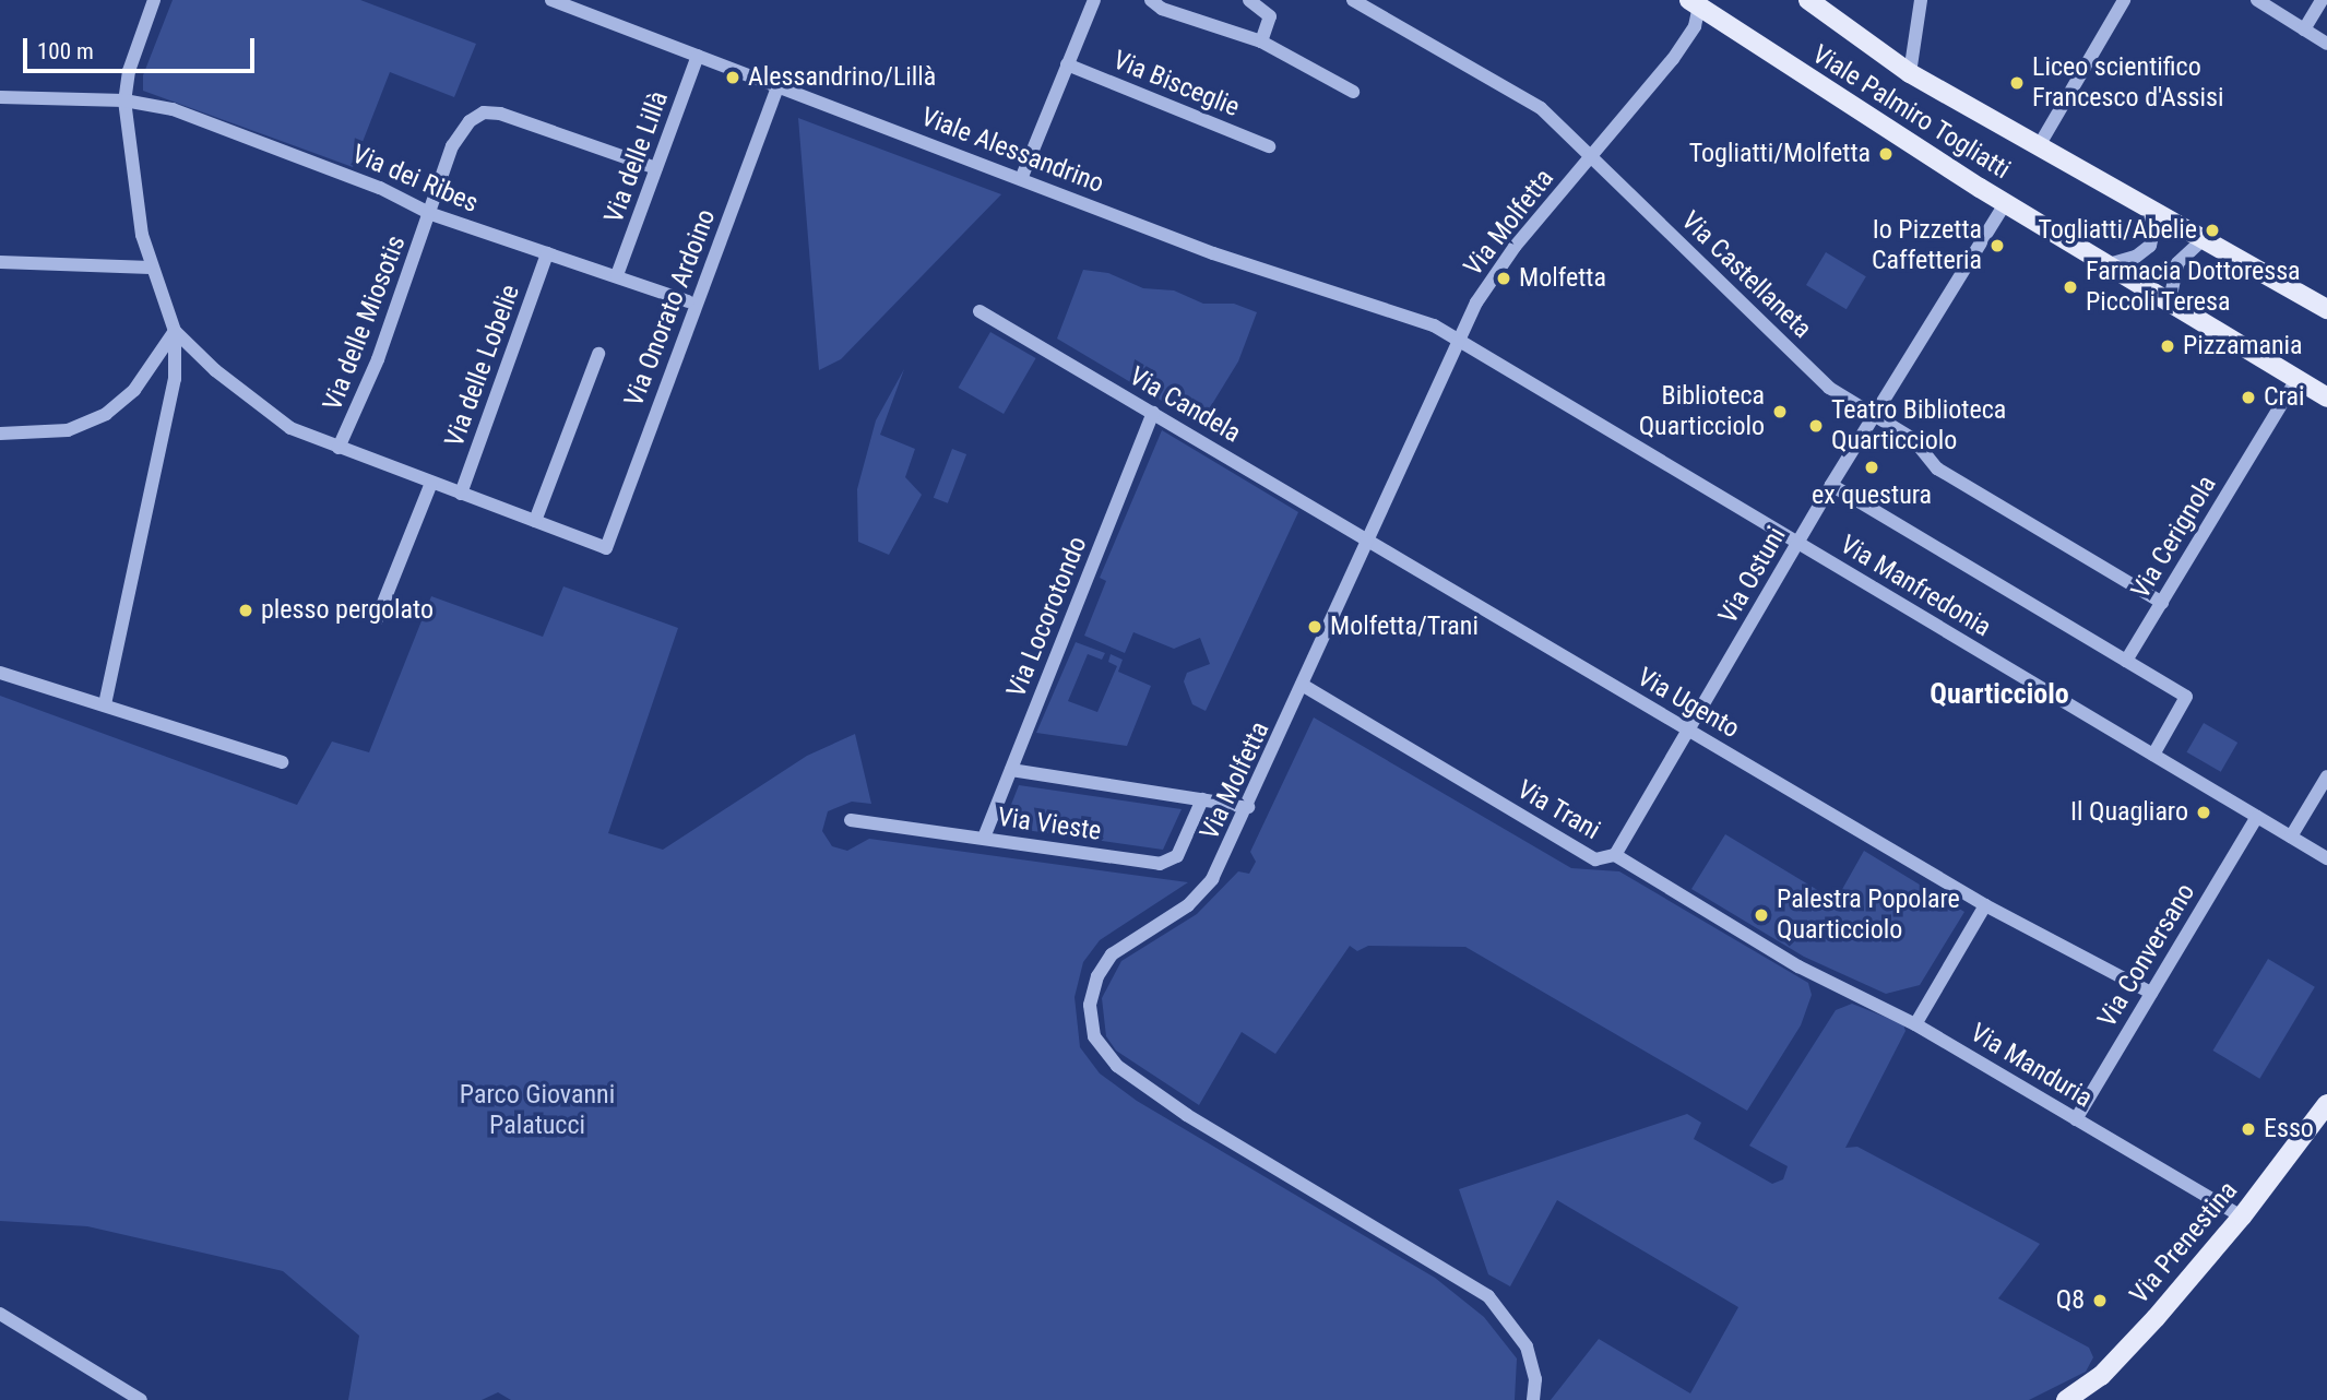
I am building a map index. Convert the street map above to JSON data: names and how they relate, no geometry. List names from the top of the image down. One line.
{"streets":{"main road":["Viale Palmiro Togliatti","Via Prenestina"],"street":["Via Bisceglie","Viale Alessandrino","Via delle Lillà","Via dei Ribes","Via Molfetta","Via Castellaneta","Via Onorato Ardoino","Via delle Miosotis","Via delle Lobelie","Via Candela","Via Cerignola","Via Ostuni","Via Manfredonia","Via Locorotondo","Via Ugento","Via Trani","Via Vieste","Via Conversano","Via Manduria"]},"crossings":[["Viale Palmiro Togliatti","Via Molfetta"],["Viale Palmiro Togliatti","Via Cerignola"],["Viale Palmiro Togliatti","Via Ostuni"],["Viale Alessandrino","Via delle Lillà"],["Viale Alessandrino","Via Molfetta"],["Viale Alessandrino","Via Onorato Ardoino"],["Viale Alessandrino","Via Manfredonia"],["Via delle Lillà","Via dei Ribes"],["Via delle Lillà","Via delle Miosotis"],["Via dei Ribes","Via delle Miosotis"],["Via dei Ribes","Via delle Lobelie"],["Via Molfetta","Via Castellaneta"],["Via Molfetta","Via Candela"],["Via Molfetta","Via Manfredonia"],["Via Molfetta","Via Ugento"],["Via Molfetta","Via Trani"],["Via Castellaneta","Via Cerignola"],["Via Castellaneta","Via Ostuni"],["Via Candela","Via Locorotondo"],["Via Candela","Via Ugento"],["Via Ostuni","Via Manfredonia"],["Via Ostuni","Via Ugento"],["Via Ostuni","Via Trani"],["Via Manfredonia","Via Conversano"],["Via Locorotondo","Via Vieste"],["Via Ugento","Via Conversano"],["Via Trani","Via Manduria"],["Via Conversano","Via Manduria"],["Via Manduria","Via Prenestina"]],"districts":["Quarticciolo"],"parks":["Parco Giovanni Palatucci"],"places":["Alessandrino/Lillà","Liceo scientifico Francesco d'Assisi","Togliatti/Molfetta","Togliatti/Abelie","Io Pizzetta Caffetteria","Molfetta","Farmacia Dottoressa Piccoli Teresa","Pizzamania","Crai","Biblioteca Quarticciolo","Teatro Biblioteca Quarticciolo","ex questura","plesso pergolato","Molfetta/Trani","Il Quagliaro","Palestra Popolare Quarticciolo","Esso","Q8"],"scale_bar":"100 m"}
